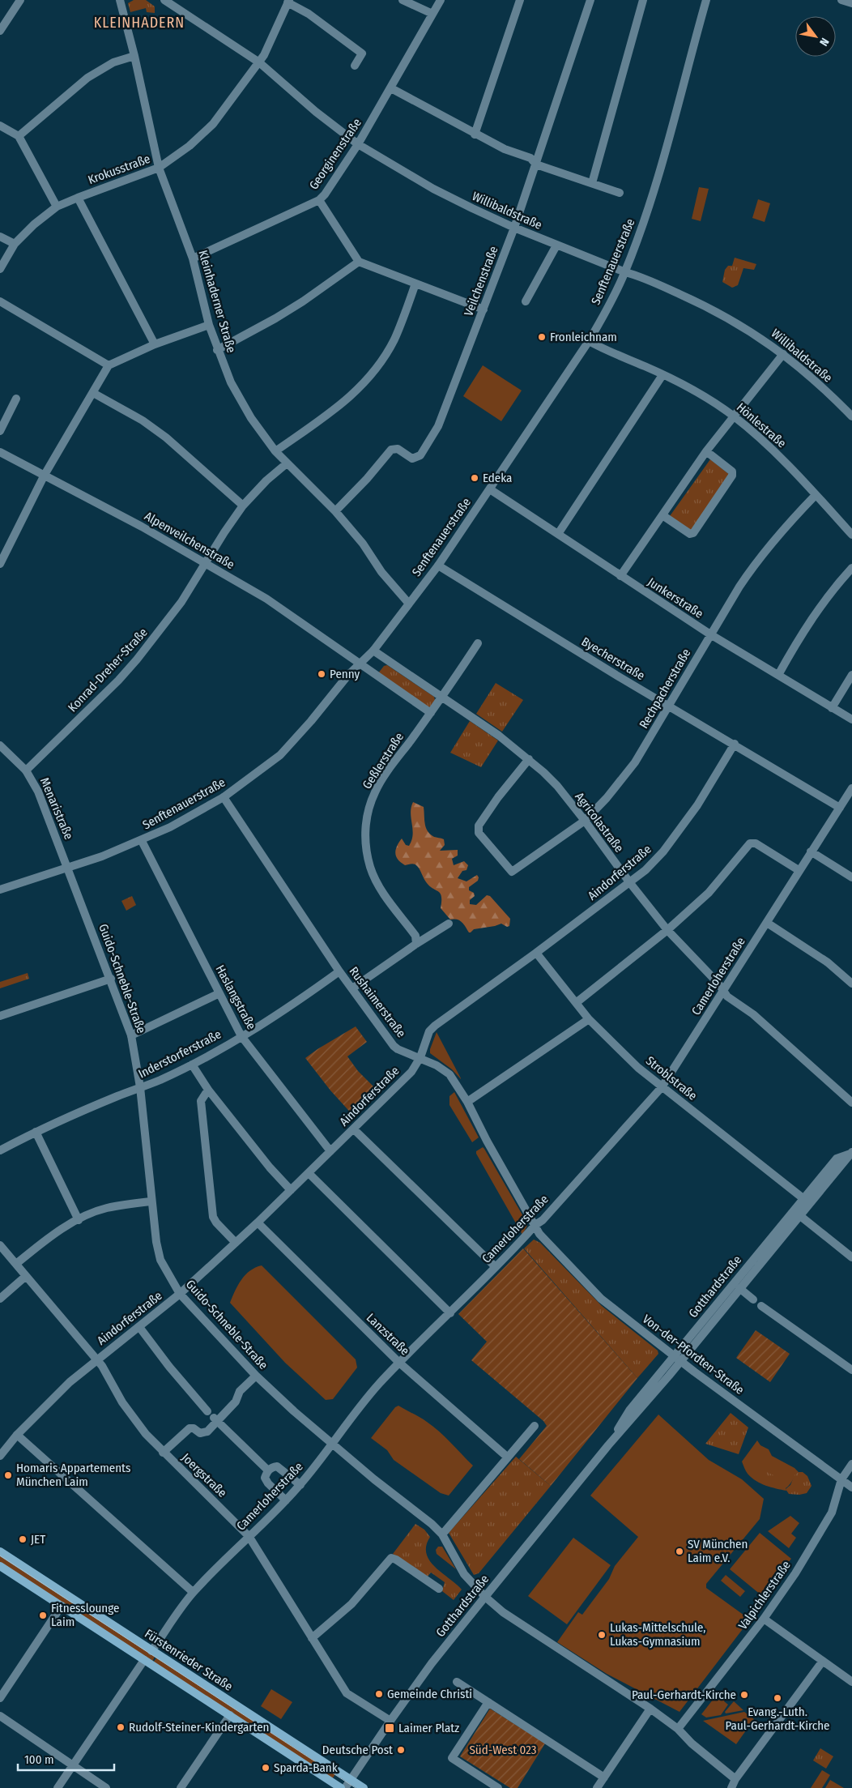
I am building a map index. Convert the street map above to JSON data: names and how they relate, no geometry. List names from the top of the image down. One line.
{"streets":{"main road":["Fürstenrieder Straße"],"street":["Georginenstraße","Krokusstraße","Willibaldstraße","Senftenauerstraße","Veilchenstraße","Kleinhaderner Straße","Hönlestraße","Alpenveilchenstraße","Junkerstraße","Byecherstraße","Konrad-Dreher-Straße","Rechpacherstraße","Geßlerstraße","Menaristraße","Agricolastraße","Aindorferstraße","Camerloherstraße","Guido-Schneble-Straße","Haslangstraße","Rushaimerstraße","Inderstorferstraße","Stroblstraße","Gotthardstraße","Lanzstraße","Von-der-Pfordten-Straße","Joergstraße","Valpichlerstraße"]},"crossings":[["Georginenstraße","Willibaldstraße"],["Georginenstraße","Kleinhaderner Straße"],["Krokusstraße","Willibaldstraße"],["Krokusstraße","Kleinhaderner Straße"],["Willibaldstraße","Senftenauerstraße"],["Willibaldstraße","Veilchenstraße"],["Senftenauerstraße","Kleinhaderner Straße"],["Senftenauerstraße","Hönlestraße"],["Senftenauerstraße","Alpenveilchenstraße"],["Senftenauerstraße","Junkerstraße"],["Senftenauerstraße","Byecherstraße"],["Senftenauerstraße","Menaristraße"],["Senftenauerstraße","Agricolastraße"],["Senftenauerstraße","Guido-Schneble-Straße"],["Senftenauerstraße","Haslangstraße"],["Senftenauerstraße","Rushaimerstraße"],["Veilchenstraße","Kleinhaderner Straße"],["Kleinhaderner Straße","Konrad-Dreher-Straße"],["Hönlestraße","Rechpacherstraße"],["Alpenveilchenstraße","Konrad-Dreher-Straße"],["Junkerstraße","Rechpacherstraße"],["Byecherstraße","Rechpacherstraße"],["Byecherstraße","Aindorferstraße"],["Byecherstraße","Camerloherstraße"],["Konrad-Dreher-Straße","Menaristraße"],["Rechpacherstraße","Agricolastraße"],["Geßlerstraße","Agricolastraße"],["Menaristraße","Guido-Schneble-Straße"],["Agricolastraße","Aindorferstraße"],["Agricolastraße","Camerloherstraße"],["Aindorferstraße","Guido-Schneble-Straße"],["Aindorferstraße","Haslangstraße"],["Aindorferstraße","Rushaimerstraße"],["Aindorferstraße","Stroblstraße"],["Aindorferstraße","Lanzstraße"],["Aindorferstraße","Joergstraße"],["Camerloherstraße","Guido-Schneble-Straße"],["Camerloherstraße","Rushaimerstraße"],["Camerloherstraße","Stroblstraße"],["Camerloherstraße","Lanzstraße"],["Camerloherstraße","Von-der-Pfordten-Straße"],["Camerloherstraße","Joergstraße"],["Camerloherstraße","Fürstenrieder Straße"],["Guido-Schneble-Straße","Inderstorferstraße"],["Guido-Schneble-Straße","Gotthardstraße"],["Guido-Schneble-Straße","Valpichlerstraße"],["Haslangstraße","Inderstorferstraße"],["Rushaimerstraße","Inderstorferstraße"],["Rushaimerstraße","Von-der-Pfordten-Straße"],["Stroblstraße","Gotthardstraße"],["Gotthardstraße","Von-der-Pfordten-Straße"],["Gotthardstraße","Joergstraße"],["Gotthardstraße","Fürstenrieder Straße"],["Von-der-Pfordten-Straße","Valpichlerstraße"]],"districts":["KLEINHADERN"],"parks":["Süd-West 023"],"places":{"other":["Fronleichnam","Edeka","Penny","Homaris Appartements München Laim","JET","SV München Laim e.V.","Fitnesslounge Laim","Lukas-Mittelschule, Lukas-Gymnasium","Gemeinde Christi","Paul-Gerhardt-Kirche","Evang.-Luth. Paul-Gerhardt-Kirche","Rudolf-Steiner-Kindergarten","Deutsche Post","Sparda-Bank"],"transit":["Laimer Platz"]},"scale_bar":"100 m","north":"bottom right"}
